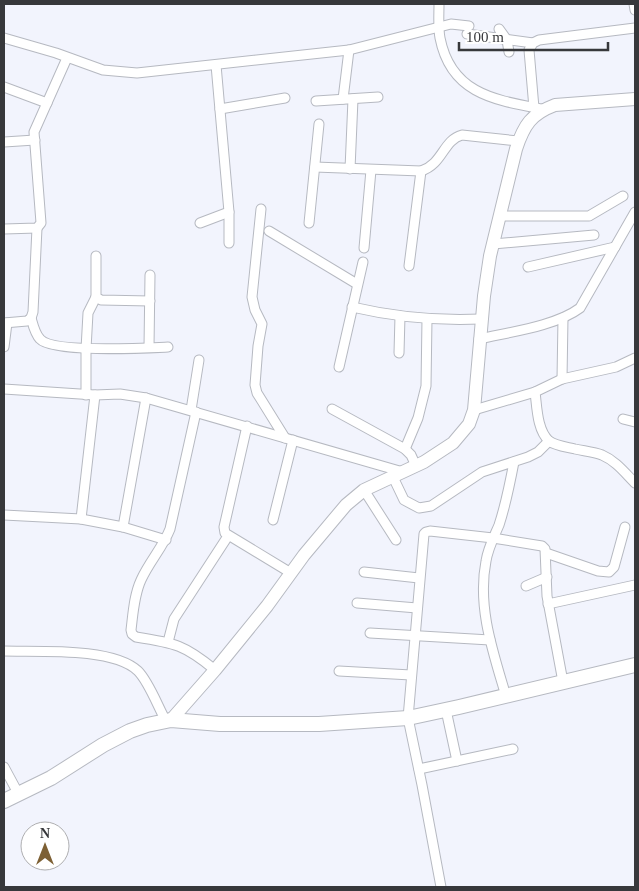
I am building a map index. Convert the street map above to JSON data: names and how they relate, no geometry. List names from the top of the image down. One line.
{"scale_bar":"100 m","north":"top"}
